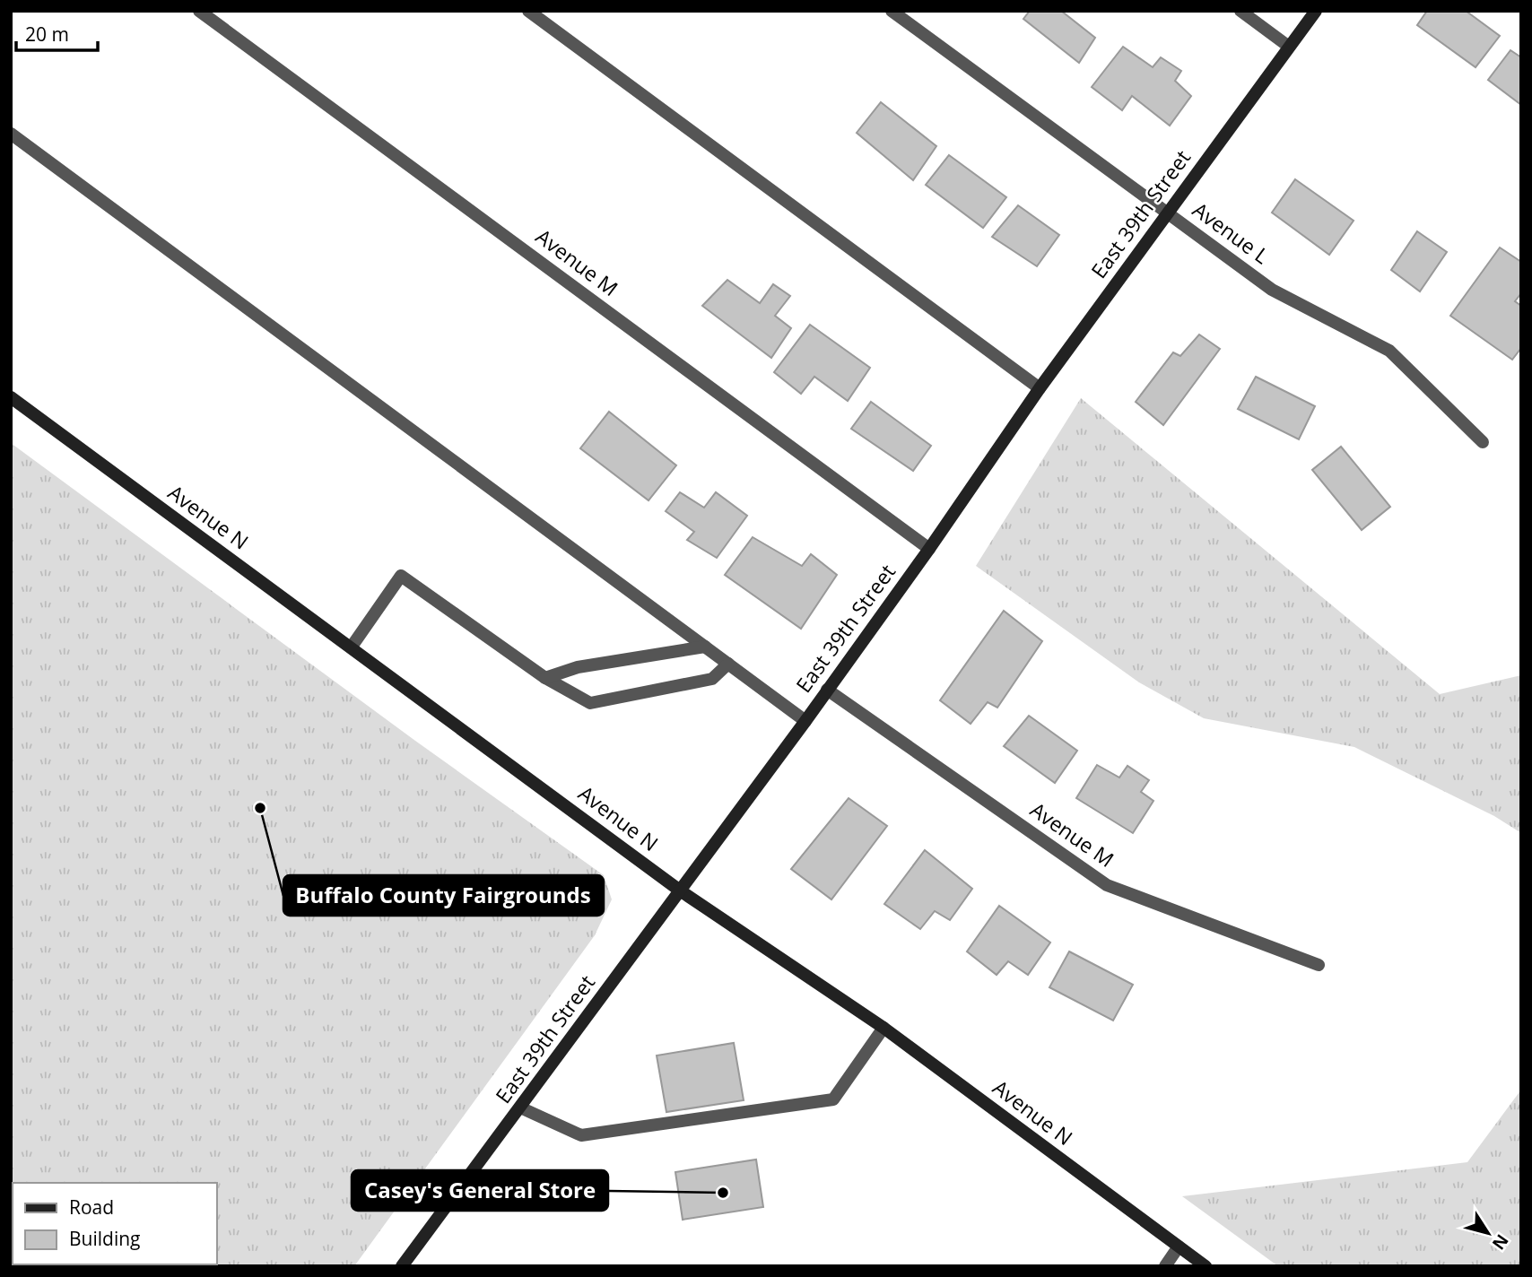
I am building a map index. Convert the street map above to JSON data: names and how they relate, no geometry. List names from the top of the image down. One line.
{"streets":{"main road":["East 39th Street","Avenue N"],"street":["Avenue L","Avenue M"]},"crossings":[["East 39th Street","Avenue L"],["East 39th Street","Avenue M"],["East 39th Street","Avenue N"]],"places":["Buffalo County Fairgrounds","Casey's General Store"],"legend":["Road","Building"],"scale_bar":"20 m","north":"bottom right"}
